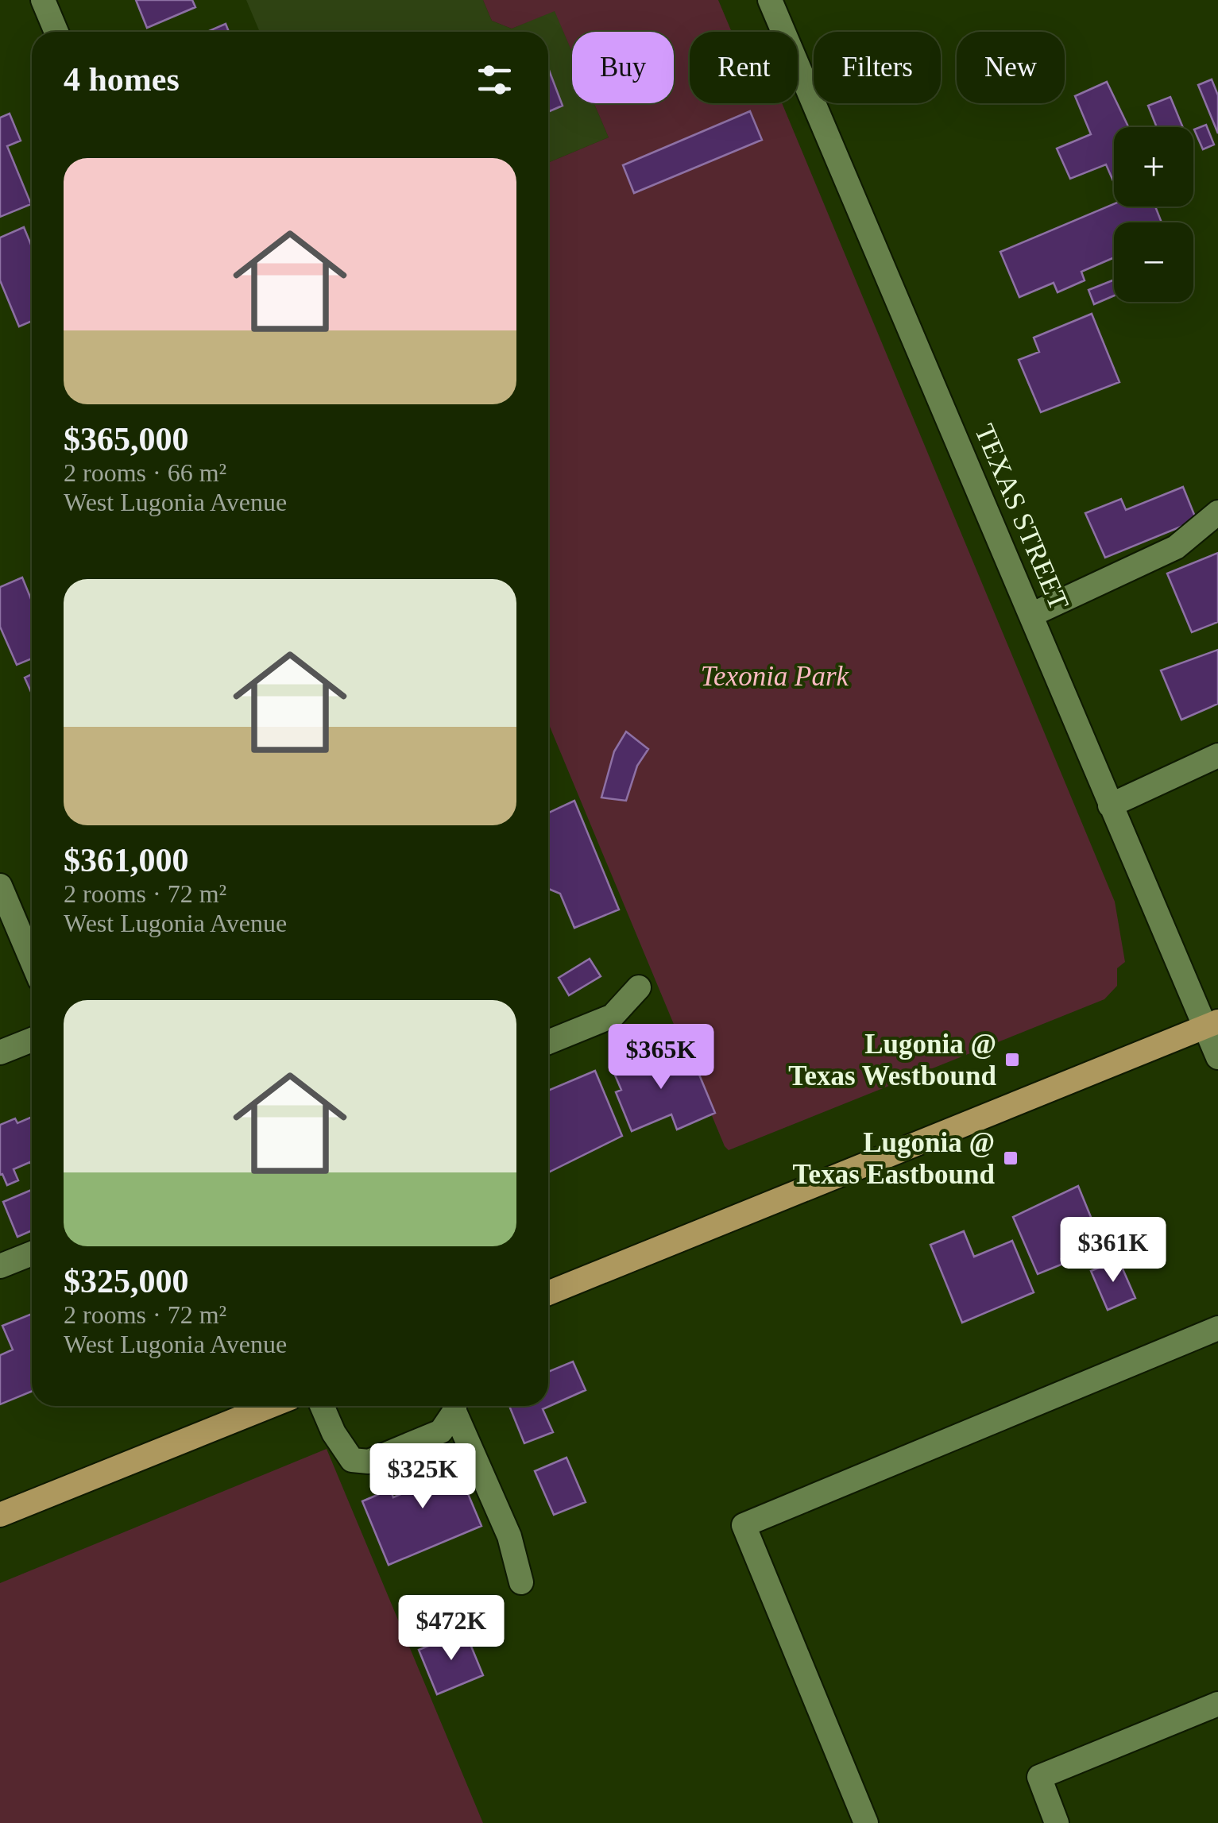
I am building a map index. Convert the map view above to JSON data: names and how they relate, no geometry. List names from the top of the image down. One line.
{"streets":{"street":["TEXAS STREET"]},"parks":["Texonia Park"],"places":{"transit":["Lugonia @ Texas Westbound","Lugonia @ Texas Eastbound"]},"page":{"chip":["Buy","Rent","Filters","New"],"heading":"4 homes","map_buttons":["+","−"],"list":[{"name":"$365,000","note":"2 rooms · 66 m² · West Lugonia Avenue"},{"name":"$361,000","note":"2 rooms · 72 m² · West Lugonia Avenue"},{"name":"$325,000","note":"2 rooms · 72 m² · West Lugonia Avenue"}],"price":["$365K","$361K","$325K","$472K"]}}
